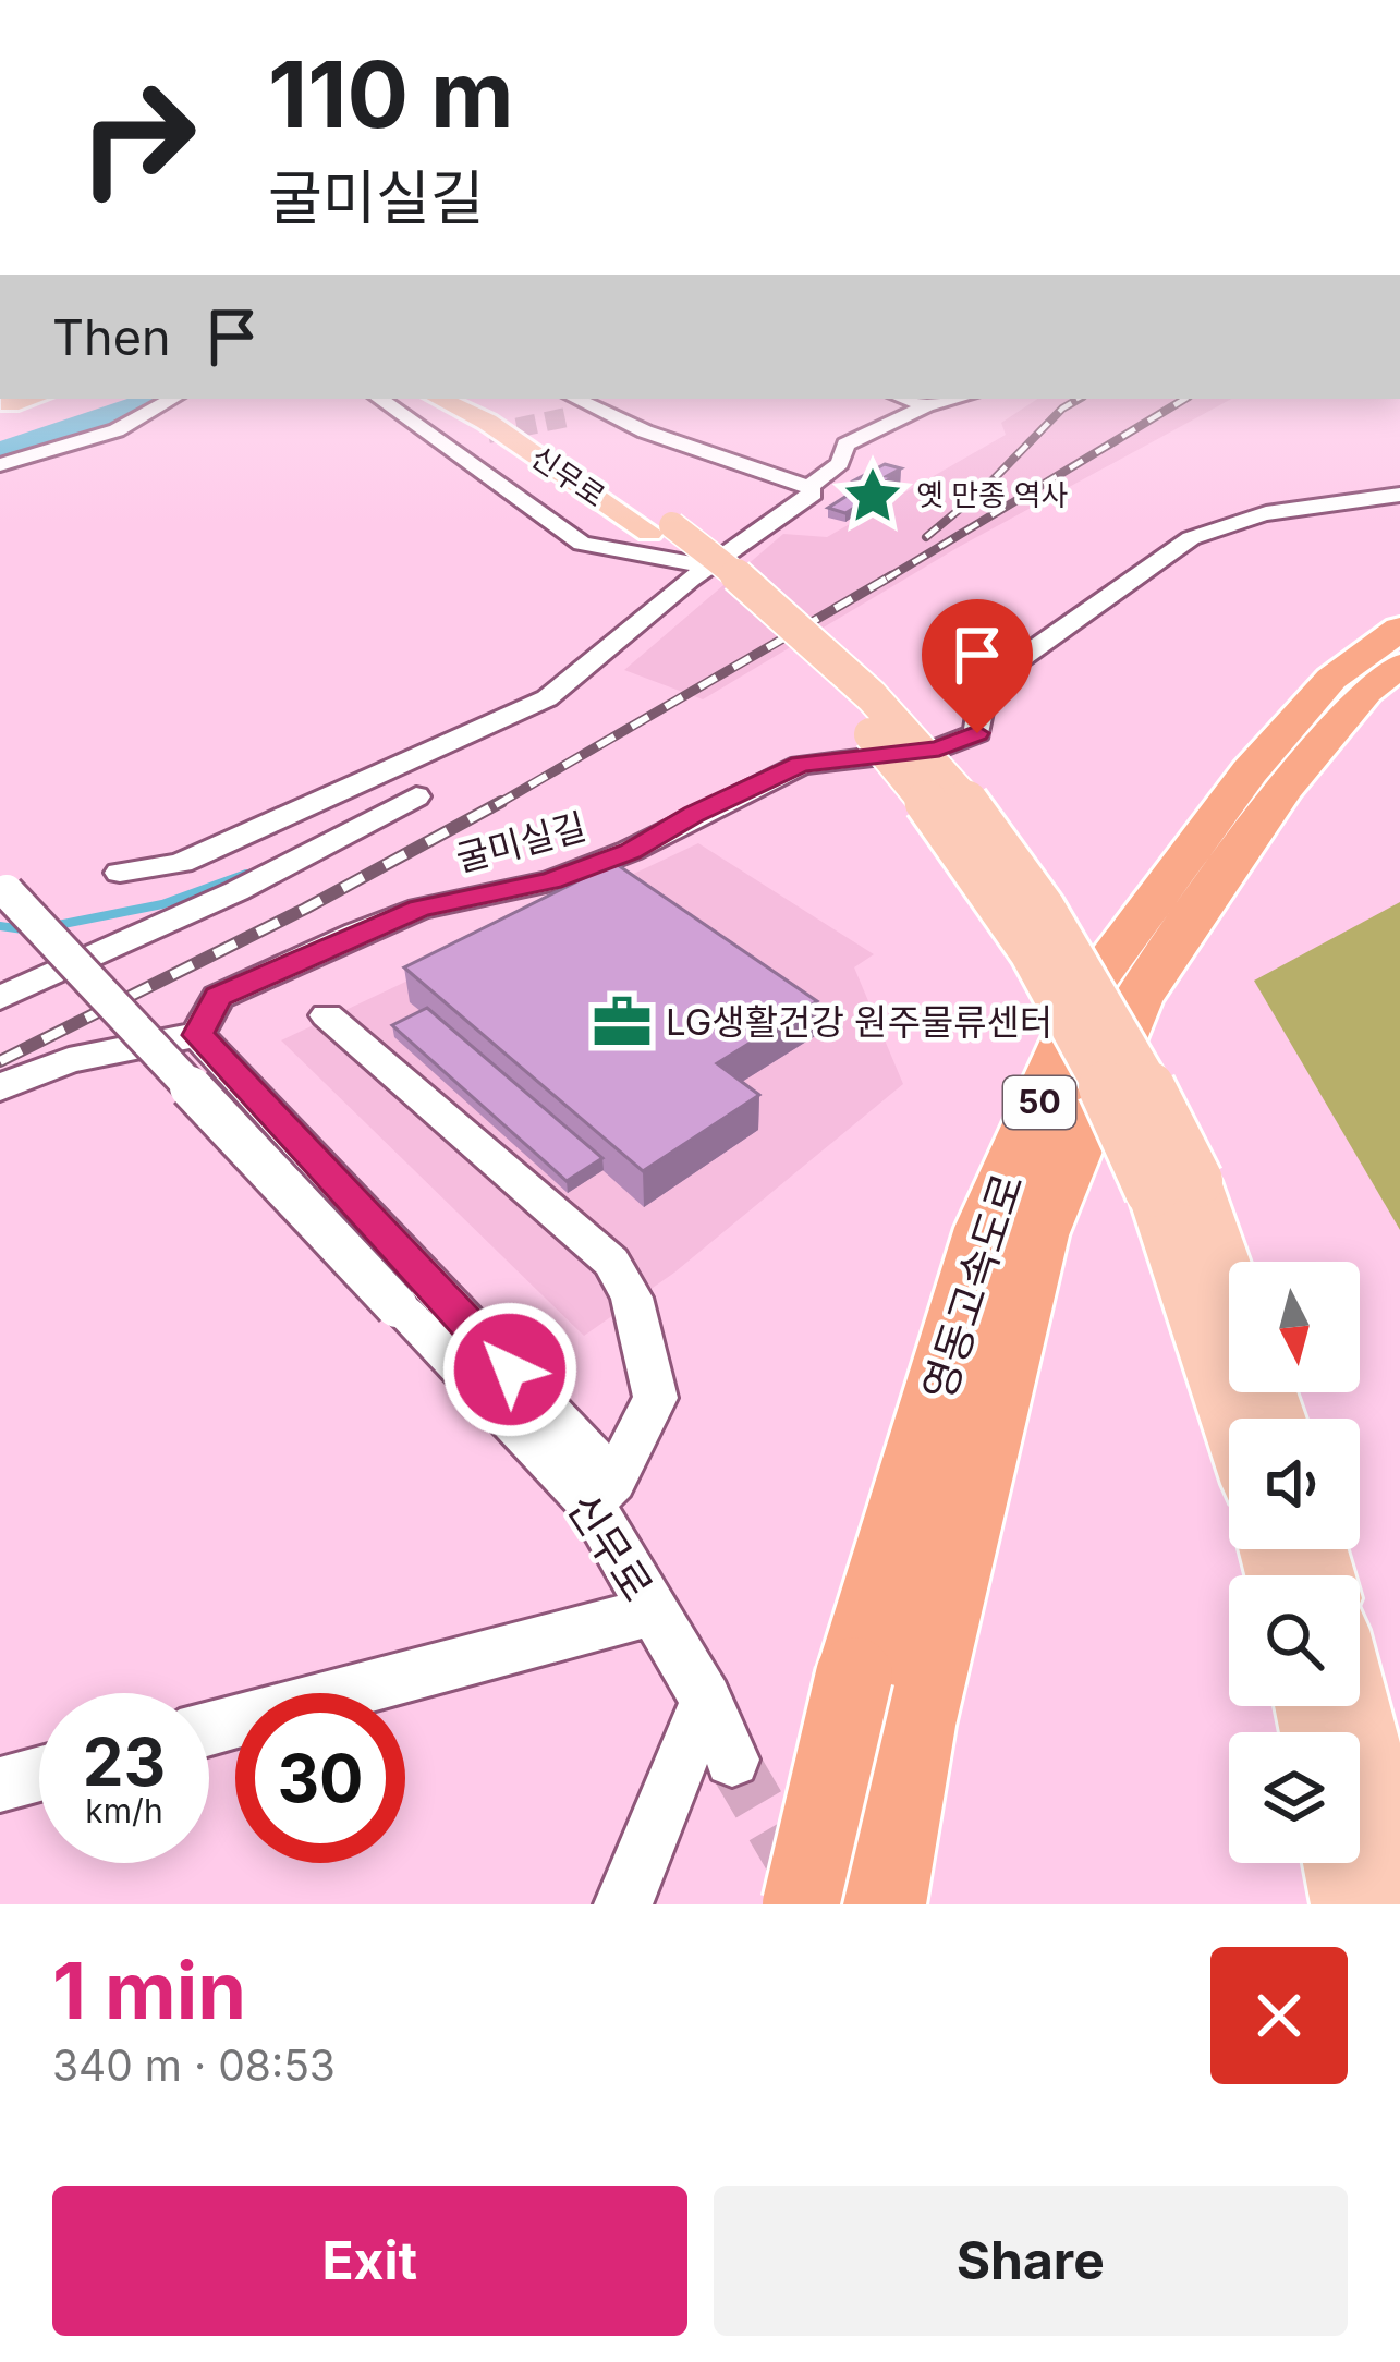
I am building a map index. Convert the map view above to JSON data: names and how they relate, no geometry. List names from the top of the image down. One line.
{"streets":{"highway":["50","영동고속도로"],"main road":["신무로"],"street":["굴미실길"]},"places":{"place":["옛 만종 역사"],"office":["LG생활건강 원주물류센터"]},"north":"bottom","page":{"turn":["110 m","굴미실길"],"then":"Then","speed":"23 km/h","limit":"30","heading":["1 min","340 m · 08:53"],"buttons":["Exit","Share"]}}
